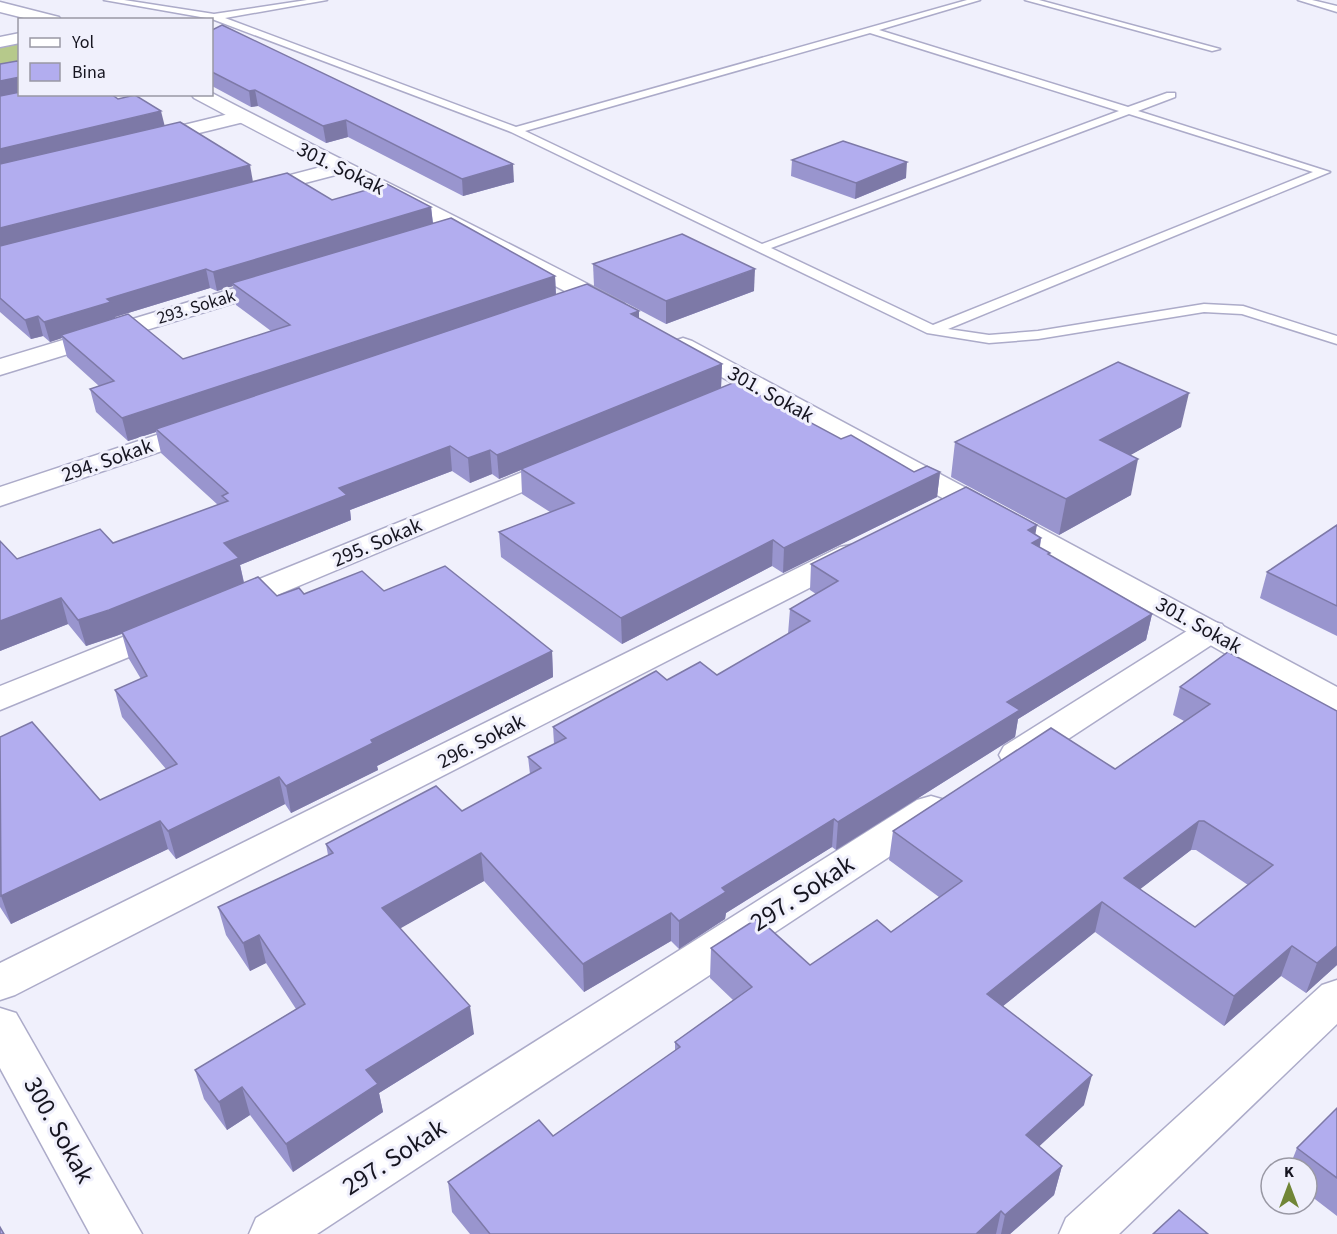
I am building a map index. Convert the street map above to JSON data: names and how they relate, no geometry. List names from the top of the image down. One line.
{"streets":{"street":["301. Sokak","293. Sokak","294. Sokak","295. Sokak","296. Sokak","297. Sokak","300. Sokak"]},"crossings":[["301. Sokak","297. Sokak"]],"legend":["Yol","Bina"],"north":"top"}
